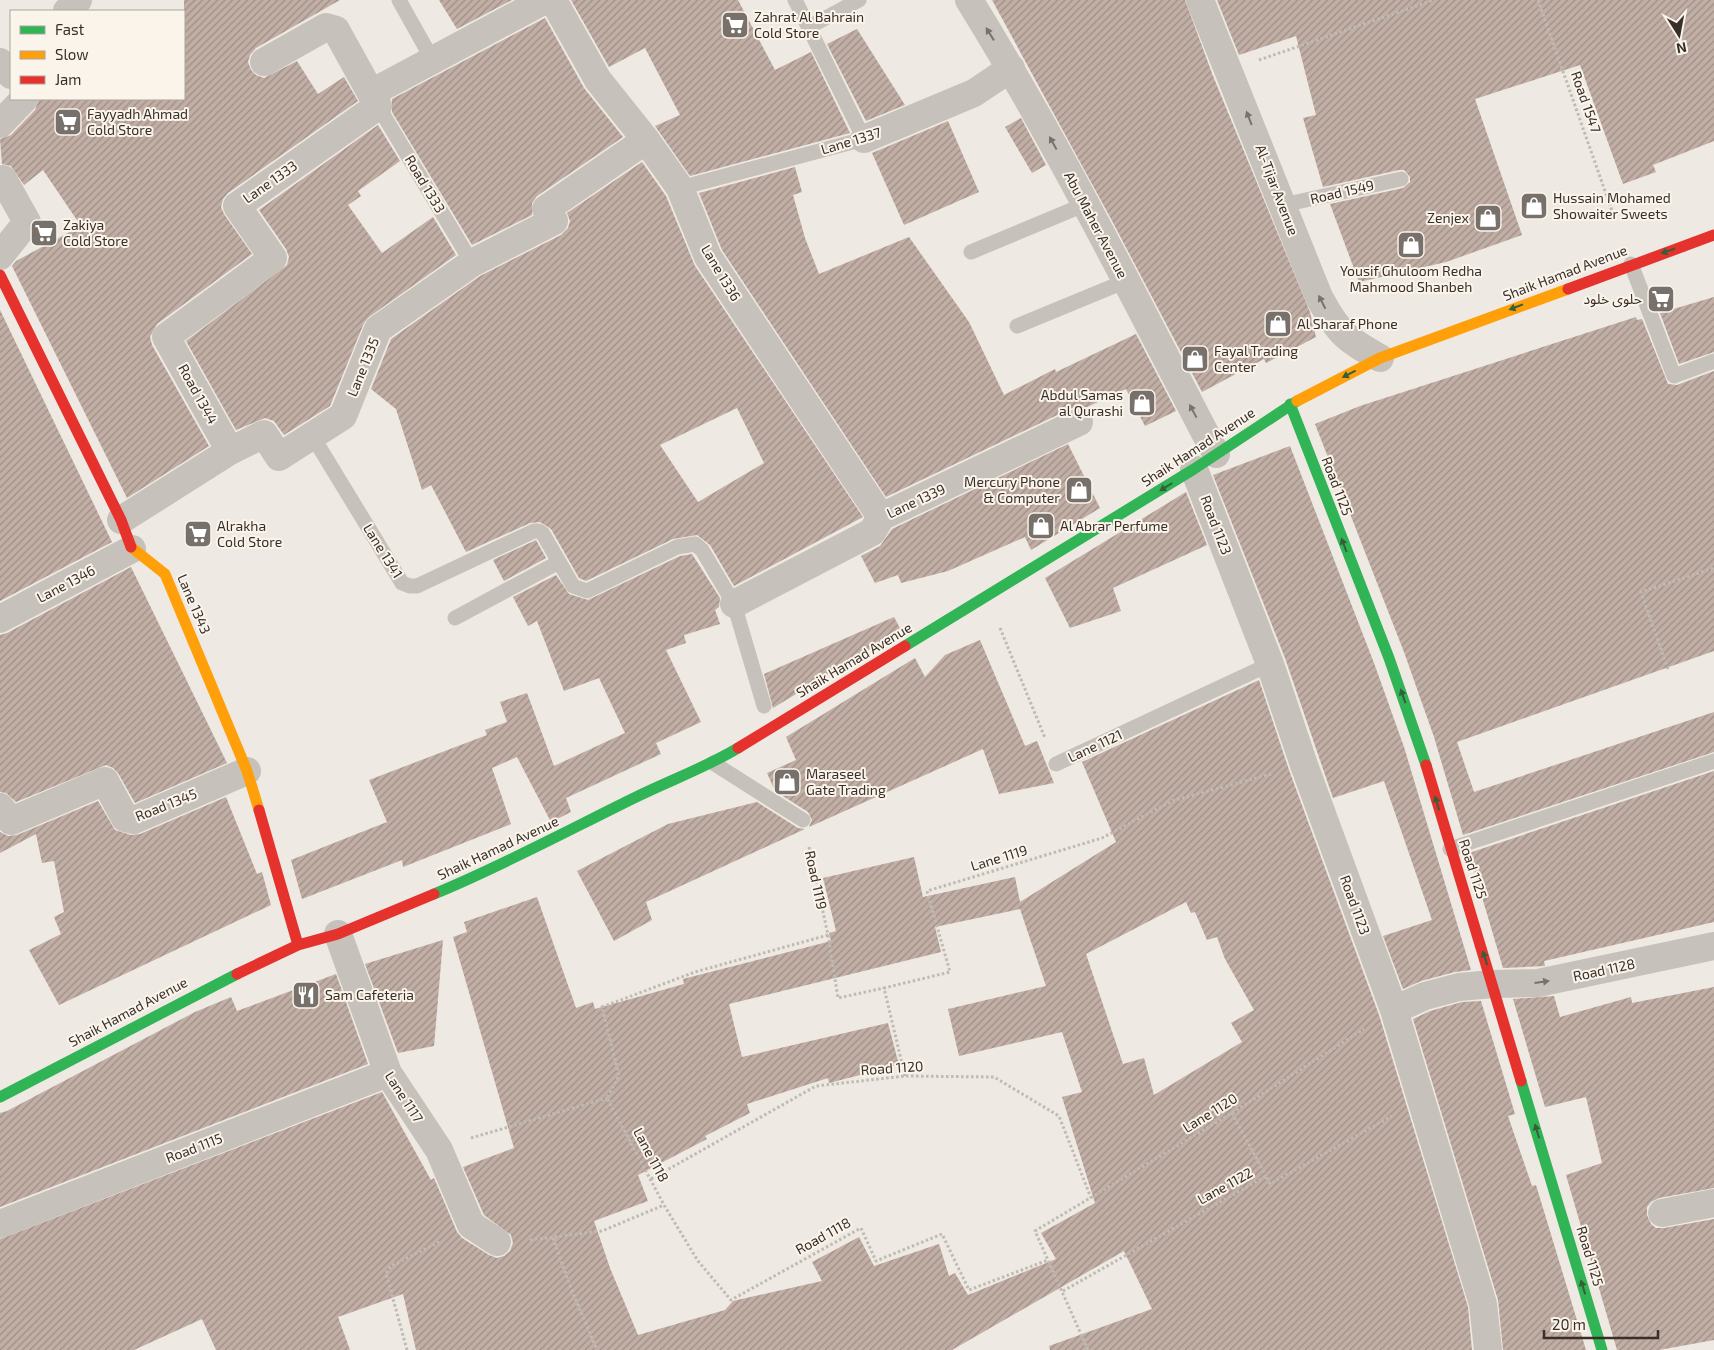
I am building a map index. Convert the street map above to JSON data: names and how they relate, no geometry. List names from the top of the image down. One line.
{"streets":{"street":["Lane 1337","Lane 1333","Al-Tijar Avenue","Abu Maher Avenue","Lane 1336","Shaik Hamad Avenue","Lane 1335","Road 1344","Road 1125","Lane 1339","Road 1123","Lane 1346","Lane 1343","Road 1345","Road 1128","Lane 1117","Road 1115"],"lane":["Road 1333","Road 1549","Lane 1341","Lane 1121"],"path":["Road 1547","Lane 1119","Road 1119","Road 1120","Lane 1120","Lane 1118","Lane 1122","Road 1118"]},"crossings":[["Lane 1337","Abu Maher Avenue"],["Lane 1337","Lane 1336"],["Lane 1333","Road 1333"],["Lane 1333","Road 1344"],["Road 1333","Lane 1335"],["Al-Tijar Avenue","Road 1549"],["Al-Tijar Avenue","Shaik Hamad Avenue"],["Abu Maher Avenue","Shaik Hamad Avenue"],["Lane 1336","Lane 1335"],["Lane 1336","Lane 1339"],["Shaik Hamad Avenue","Road 1125"],["Shaik Hamad Avenue","Road 1123"],["Shaik Hamad Avenue","Lane 1343"],["Shaik Hamad Avenue","Lane 1121"],["Shaik Hamad Avenue","Lane 1117"],["Lane 1335","Road 1344"],["Lane 1335","Lane 1341"],["Road 1125","Road 1128"],["Lane 1339","Lane 1341"],["Road 1123","Lane 1121"],["Road 1123","Lane 1119"],["Road 1123","Road 1128"],["Road 1123","Lane 1120"],["Road 1123","Lane 1122"],["Lane 1346","Lane 1343"],["Lane 1343","Road 1345"],["Lane 1119","Road 1119"],["Road 1128","Lane 1120"],["Road 1120","Lane 1120"],["Road 1120","Lane 1118"],["Lane 1117","Road 1115"],["Lane 1120","Road 1118"],["Lane 1118","Road 1118"]],"one_way":["Al-Tijar Avenue","Abu Maher Avenue","Shaik Hamad Avenue","Road 1125","Road 1128"],"places":{"supermarket":["Zahrat Al Bahrain Cold Store","Fayyadh Ahmad Cold Store","Zakiya Cold Store","حلوى خلود","Alrakha Cold Store"],"shop":["Hussain Mohamed Showaiter Sweets","Zenjex","Yousif Ghuloom Redha Mahmood Shanbeh","Al Sharaf Phone","Fayal Trading Center","Abdul Samas al Qurashi","Mercury Phone & Computer","Al Abrar Perfume","Maraseel Gate Trading"],"restaurant":["Sam Cafeteria"]},"legend":["Fast","Slow","Jam"],"scale_bar":"20 m","north":"bottom"}
